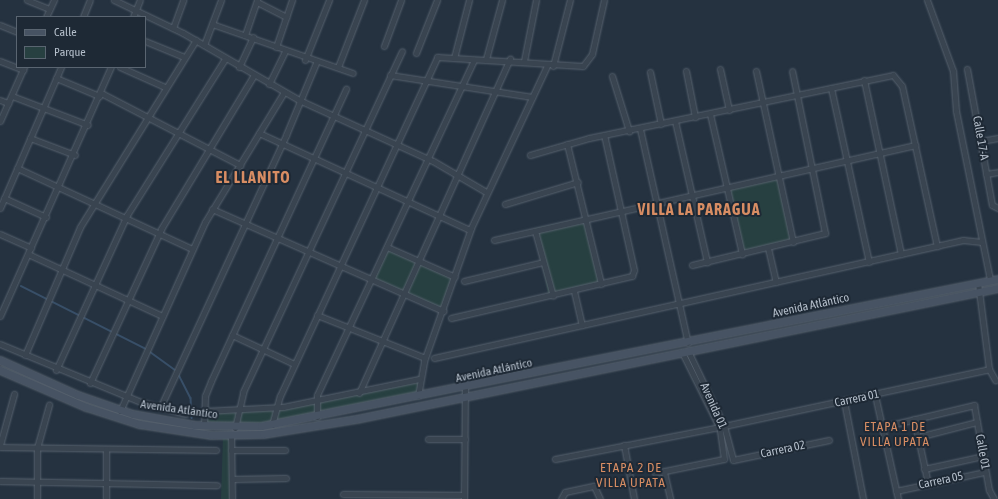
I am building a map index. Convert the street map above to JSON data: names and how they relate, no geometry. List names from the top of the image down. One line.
{"streets":{"street":["Calle 17-A","Avenida Atlántico","Carrera 01","Avenida 01","Carrera 02","Calle 01","Carrera 05"]},"crossings":[["Avenida Atlántico","Avenida 01"],["Carrera 01","Avenida 01"],["Avenida 01","Carrera 02"],["Calle 01","Carrera 05"]],"districts":["EL LLANITO","VILLA LA PARAGUA","ETAPA 1 DE VILLA UPATA","ETAPA 2 DE VILLA UPATA"],"legend":["Calle","Parque"]}
